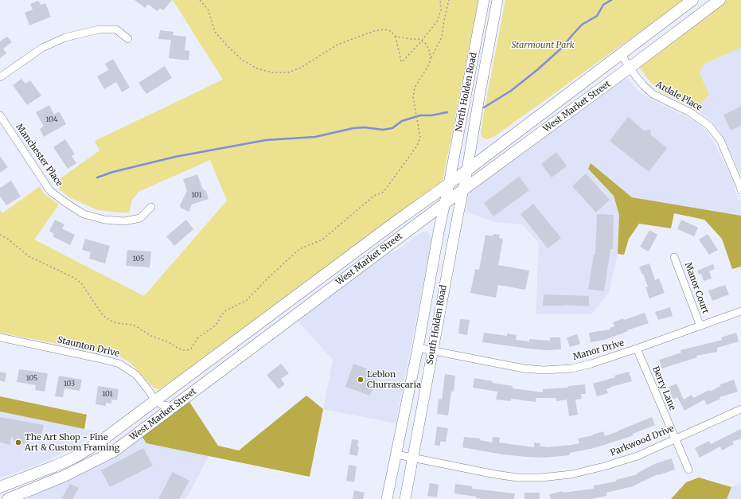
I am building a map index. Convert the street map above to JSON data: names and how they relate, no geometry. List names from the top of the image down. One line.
{"streets":{"main road":["North Holden Road","West Market Street","South Holden Road"],"street":["Ardale Place","Manchester Place","Manor Court","Staunton Drive","Manor Drive","Berry Lane","Parkwood Drive"]},"crossings":[["North Holden Road","West Market Street"],["North Holden Road","South Holden Road"],["Ardale Place","West Market Street"],["West Market Street","South Holden Road"],["West Market Street","Staunton Drive"],["Manor Court","Manor Drive"],["South Holden Road","Manor Drive"],["South Holden Road","Parkwood Drive"],["Manor Drive","Berry Lane"],["Berry Lane","Parkwood Drive"]],"parks":["Starmount Park"],"places":["Leblon Churrascaria","The Art Shop - Fine Art & Custom Framing"],"house_numbers":["104","101","105","105","103","101"]}
